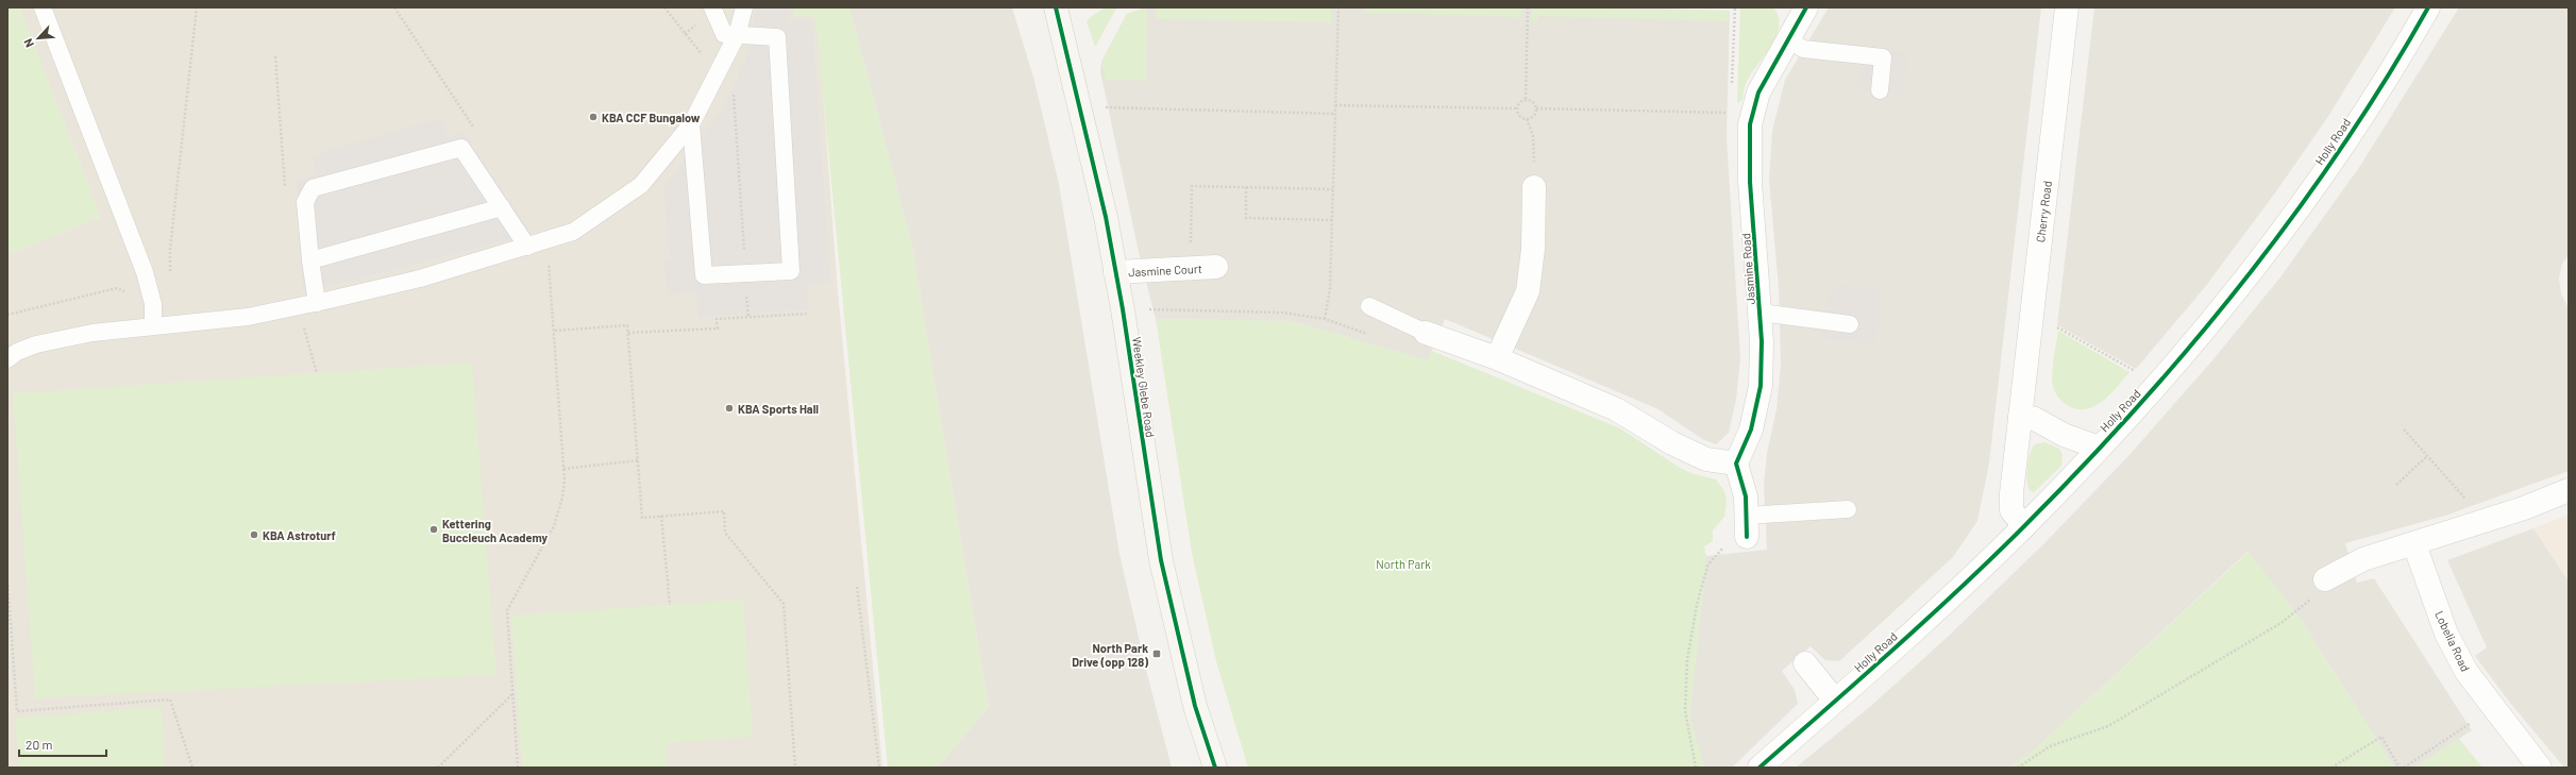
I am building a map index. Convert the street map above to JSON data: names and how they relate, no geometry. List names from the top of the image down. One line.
{"streets":{"street":["Holly Road","Cherry Road","Jasmine Road","Jasmine Court","Weekley Glebe Road","Lobelia Road"]},"crossings":[["Holly Road","Cherry Road"],["Jasmine Court","Weekley Glebe Road"]],"parks":["North Park"],"places":{"other":["KBA CCF Bungalow","KBA Sports Hall","Kettering Buccleuch Academy","KBA Astroturf"],"transit":["North Park Drive (opp 128)"]},"scale_bar":"20 m","north":"bottom left"}
